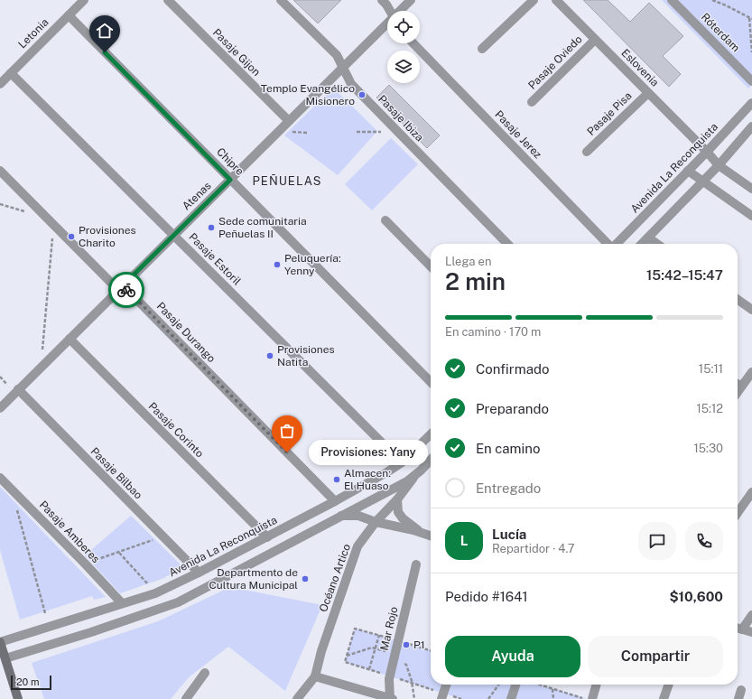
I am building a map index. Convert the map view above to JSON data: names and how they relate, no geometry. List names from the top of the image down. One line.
{"streets":{"street":["Róterdam","Letonia","Pasaje Gijon","Pasaje Oviedo","Eslovenia","Pasaje Pisa","Pasaje Ibiza","Pasaje Jerez","Chipre","Avenida La Reconquista","Atenas","Pasaje Estoril","Pasaje Durango","Pasaje Corinto","Pasaje Bilbao","Pasaje Amberes","Océano Artico","Mar Rojo"]},"crossings":[["Letonia","Chipre"],["Letonia","Pasaje Estoril"],["Pasaje Gijon","Atenas"],["Pasaje Oviedo","Eslovenia"],["Eslovenia","Pasaje Pisa"],["Eslovenia","Avenida La Reconquista"],["Pasaje Ibiza","Atenas"],["Chipre","Atenas"],["Avenida La Reconquista","Pasaje Estoril"],["Avenida La Reconquista","Pasaje Durango"],["Avenida La Reconquista","Pasaje Corinto"],["Avenida La Reconquista","Pasaje Bilbao"],["Avenida La Reconquista","Pasaje Amberes"],["Atenas","Pasaje Estoril"],["Atenas","Pasaje Durango"],["Atenas","Pasaje Corinto"],["Atenas","Pasaje Bilbao"]],"districts":["PEÑUELAS"],"places":["Templo Evangélico Misionero","Sede comunitaria Peñuelas II","Provisiones Charito","Peluquería: Yenny","Provisiones Natita","Provisiones: Yany","Almacen: El Huaso","Departmento de Cultura Municipal","P1"],"scale_bar":"20 m","page":{"heading":["2 min","Llega en","15:42–15:47"],"panel":["Lucía","Repartidor · 4.7","Pedido #1641","$10,600"],"bar":"En camino · 170 m","list":[["Confirmado","15:11"],["Preparando","15:12"],["En camino","15:30"],"Entregado"],"bubble":"Provisiones: Yany","round":"L","buttons":["Ayuda","Compartir"],"scale":"20 m"}}
